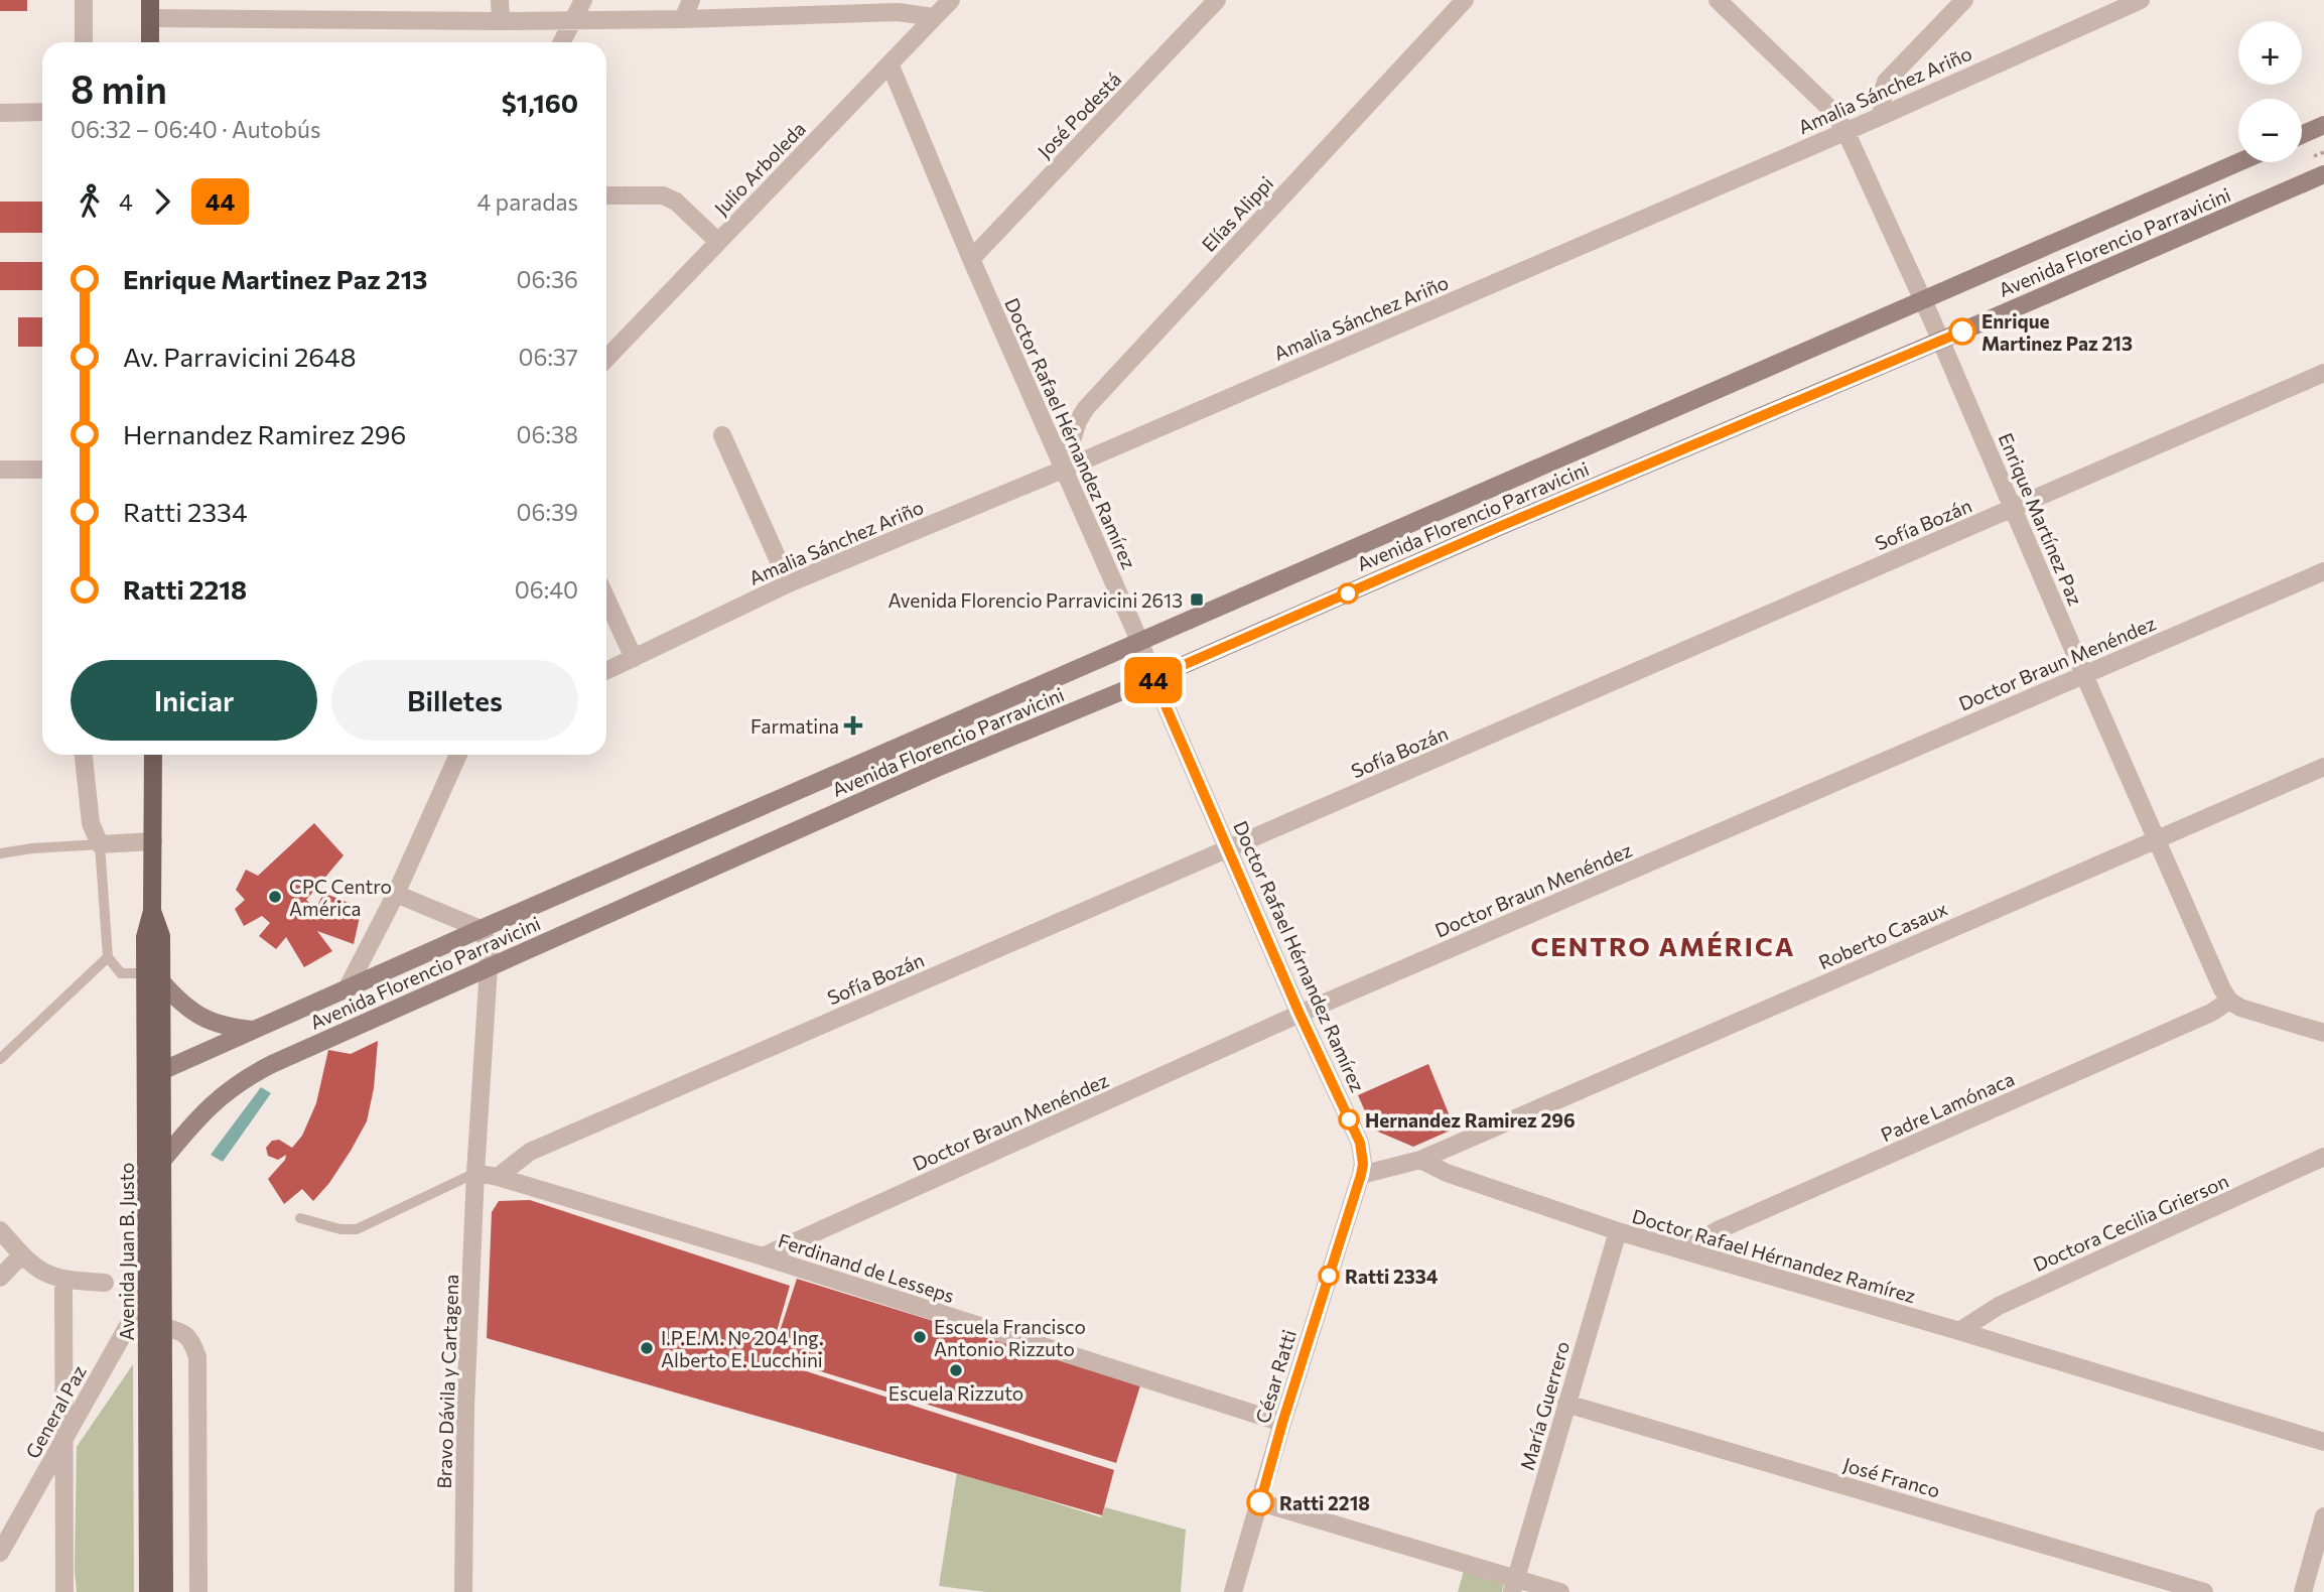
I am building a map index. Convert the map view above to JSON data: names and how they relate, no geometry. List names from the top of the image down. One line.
{"streets":{"main road":["Avenida Florencio Parravicini","Avenida Juan B. Justo"],"street":["Amalia Sánchez Ariño","José Podestá","Julio Arboleda","Elías Alippi","Doctor Rafael Hérnandez Ramírez","Enrique Martínez Paz","Sofía Bozán","Doctor Braun Menéndez","Roberto Casaux","Padre Lamónaca","Doctora Cecilia Grierson","Ferdinand de Lesseps","César Ratti","Bravo Dávila y Cartagena","María Guerrero","General Paz","José Franco"]},"crossings":[["Amalia Sánchez Ariño","Elías Alippi"],["Amalia Sánchez Ariño","Doctor Rafael Hérnandez Ramírez"],["Amalia Sánchez Ariño","Enrique Martínez Paz"],["José Podestá","Doctor Rafael Hérnandez Ramírez"],["Julio Arboleda","Doctor Rafael Hérnandez Ramírez"],["Elías Alippi","Doctor Rafael Hérnandez Ramírez"],["Avenida Florencio Parravicini","Doctor Rafael Hérnandez Ramírez"],["Avenida Florencio Parravicini","Enrique Martínez Paz"],["Avenida Florencio Parravicini","Avenida Juan B. Justo"],["Avenida Florencio Parravicini","Bravo Dávila y Cartagena"],["Doctor Rafael Hérnandez Ramírez","Sofía Bozán"],["Doctor Rafael Hérnandez Ramírez","Doctor Braun Menéndez"],["Doctor Rafael Hérnandez Ramírez","Roberto Casaux"],["Doctor Rafael Hérnandez Ramírez","Padre Lamónaca"],["Doctor Rafael Hérnandez Ramírez","Doctora Cecilia Grierson"],["Doctor Rafael Hérnandez Ramírez","César Ratti"],["Doctor Rafael Hérnandez Ramírez","María Guerrero"],["Enrique Martínez Paz","Sofía Bozán"],["Enrique Martínez Paz","Doctor Braun Menéndez"],["Enrique Martínez Paz","Roberto Casaux"],["Enrique Martínez Paz","Padre Lamónaca"],["Sofía Bozán","Ferdinand de Lesseps"],["Doctor Braun Menéndez","Ferdinand de Lesseps"],["Avenida Juan B. Justo","General Paz"],["Ferdinand de Lesseps","César Ratti"],["Ferdinand de Lesseps","Bravo Dávila y Cartagena"],["María Guerrero","José Franco"]],"districts":["CENTRO AMÉRICA"],"places":{"other":["Enrique Martinez Paz 213","CPC Centro América","Hernandez Ramirez 296","Ratti 2334","Escuela Francisco Antonio Rizzuto","I.P.E.M. Nº 204 Ing. Alberto E. Lucchini","Escuela Rizzuto","Ratti 2218"],"transit":["Avenida Florencio Parravicini 2613"],"health":["Farmatina"]},"lines":["bus line 44"],"page":{"on_map":"44","map_buttons":["+","−"],"heading":["8 min","06:32 – 06:40 · Autobús","$1,160"],"legs":["4","44","4 paradas"],"list":[{"name":"Enrique Martinez Paz 213","value":"06:36"},{"name":"Av. Parravicini 2648","value":"06:37"},{"name":"Hernandez Ramirez 296","value":"06:38"},{"name":"Ratti 2334","value":"06:39"},{"name":"Ratti 2218","value":"06:40"}],"buttons":["Iniciar","Billetes"]}}
